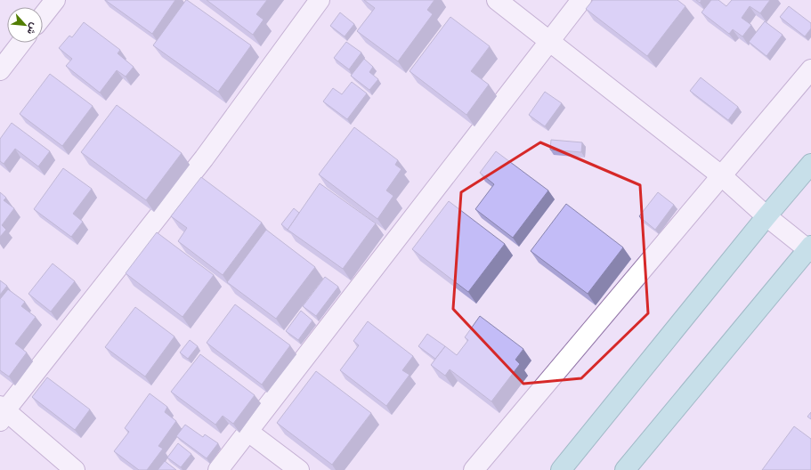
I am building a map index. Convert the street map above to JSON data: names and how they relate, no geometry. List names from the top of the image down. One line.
{"north":"bottom right"}
